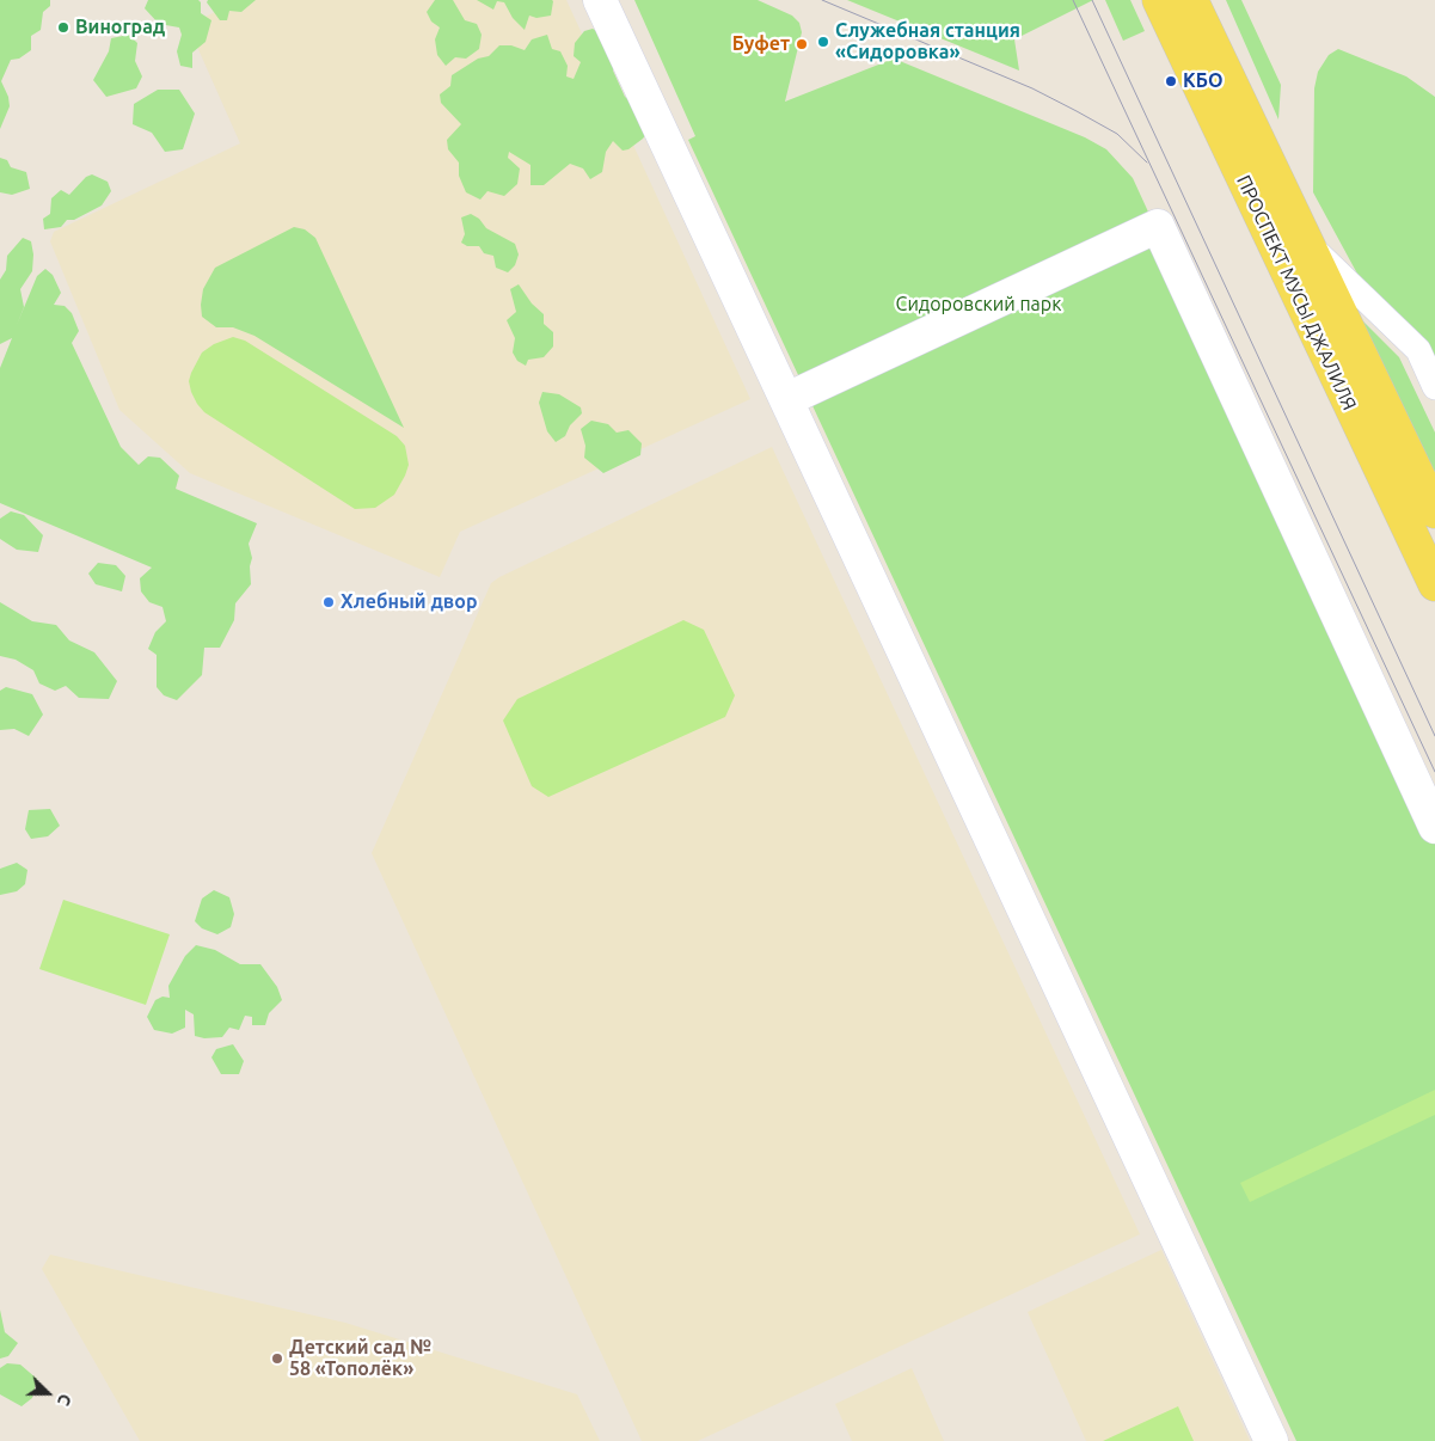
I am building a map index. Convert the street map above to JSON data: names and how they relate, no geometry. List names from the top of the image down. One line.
{"streets":{"main road":["ПРОСПЕКТ МУСЫ ДЖАЛИЛЯ"]},"parks":["Сидоровский парк"],"places":["Виноград","Служебная станция «Сидоровка»","Буфет","КБО","Хлебный двор","Детский сад № 58 «Тополёк»"],"north":"right"}
